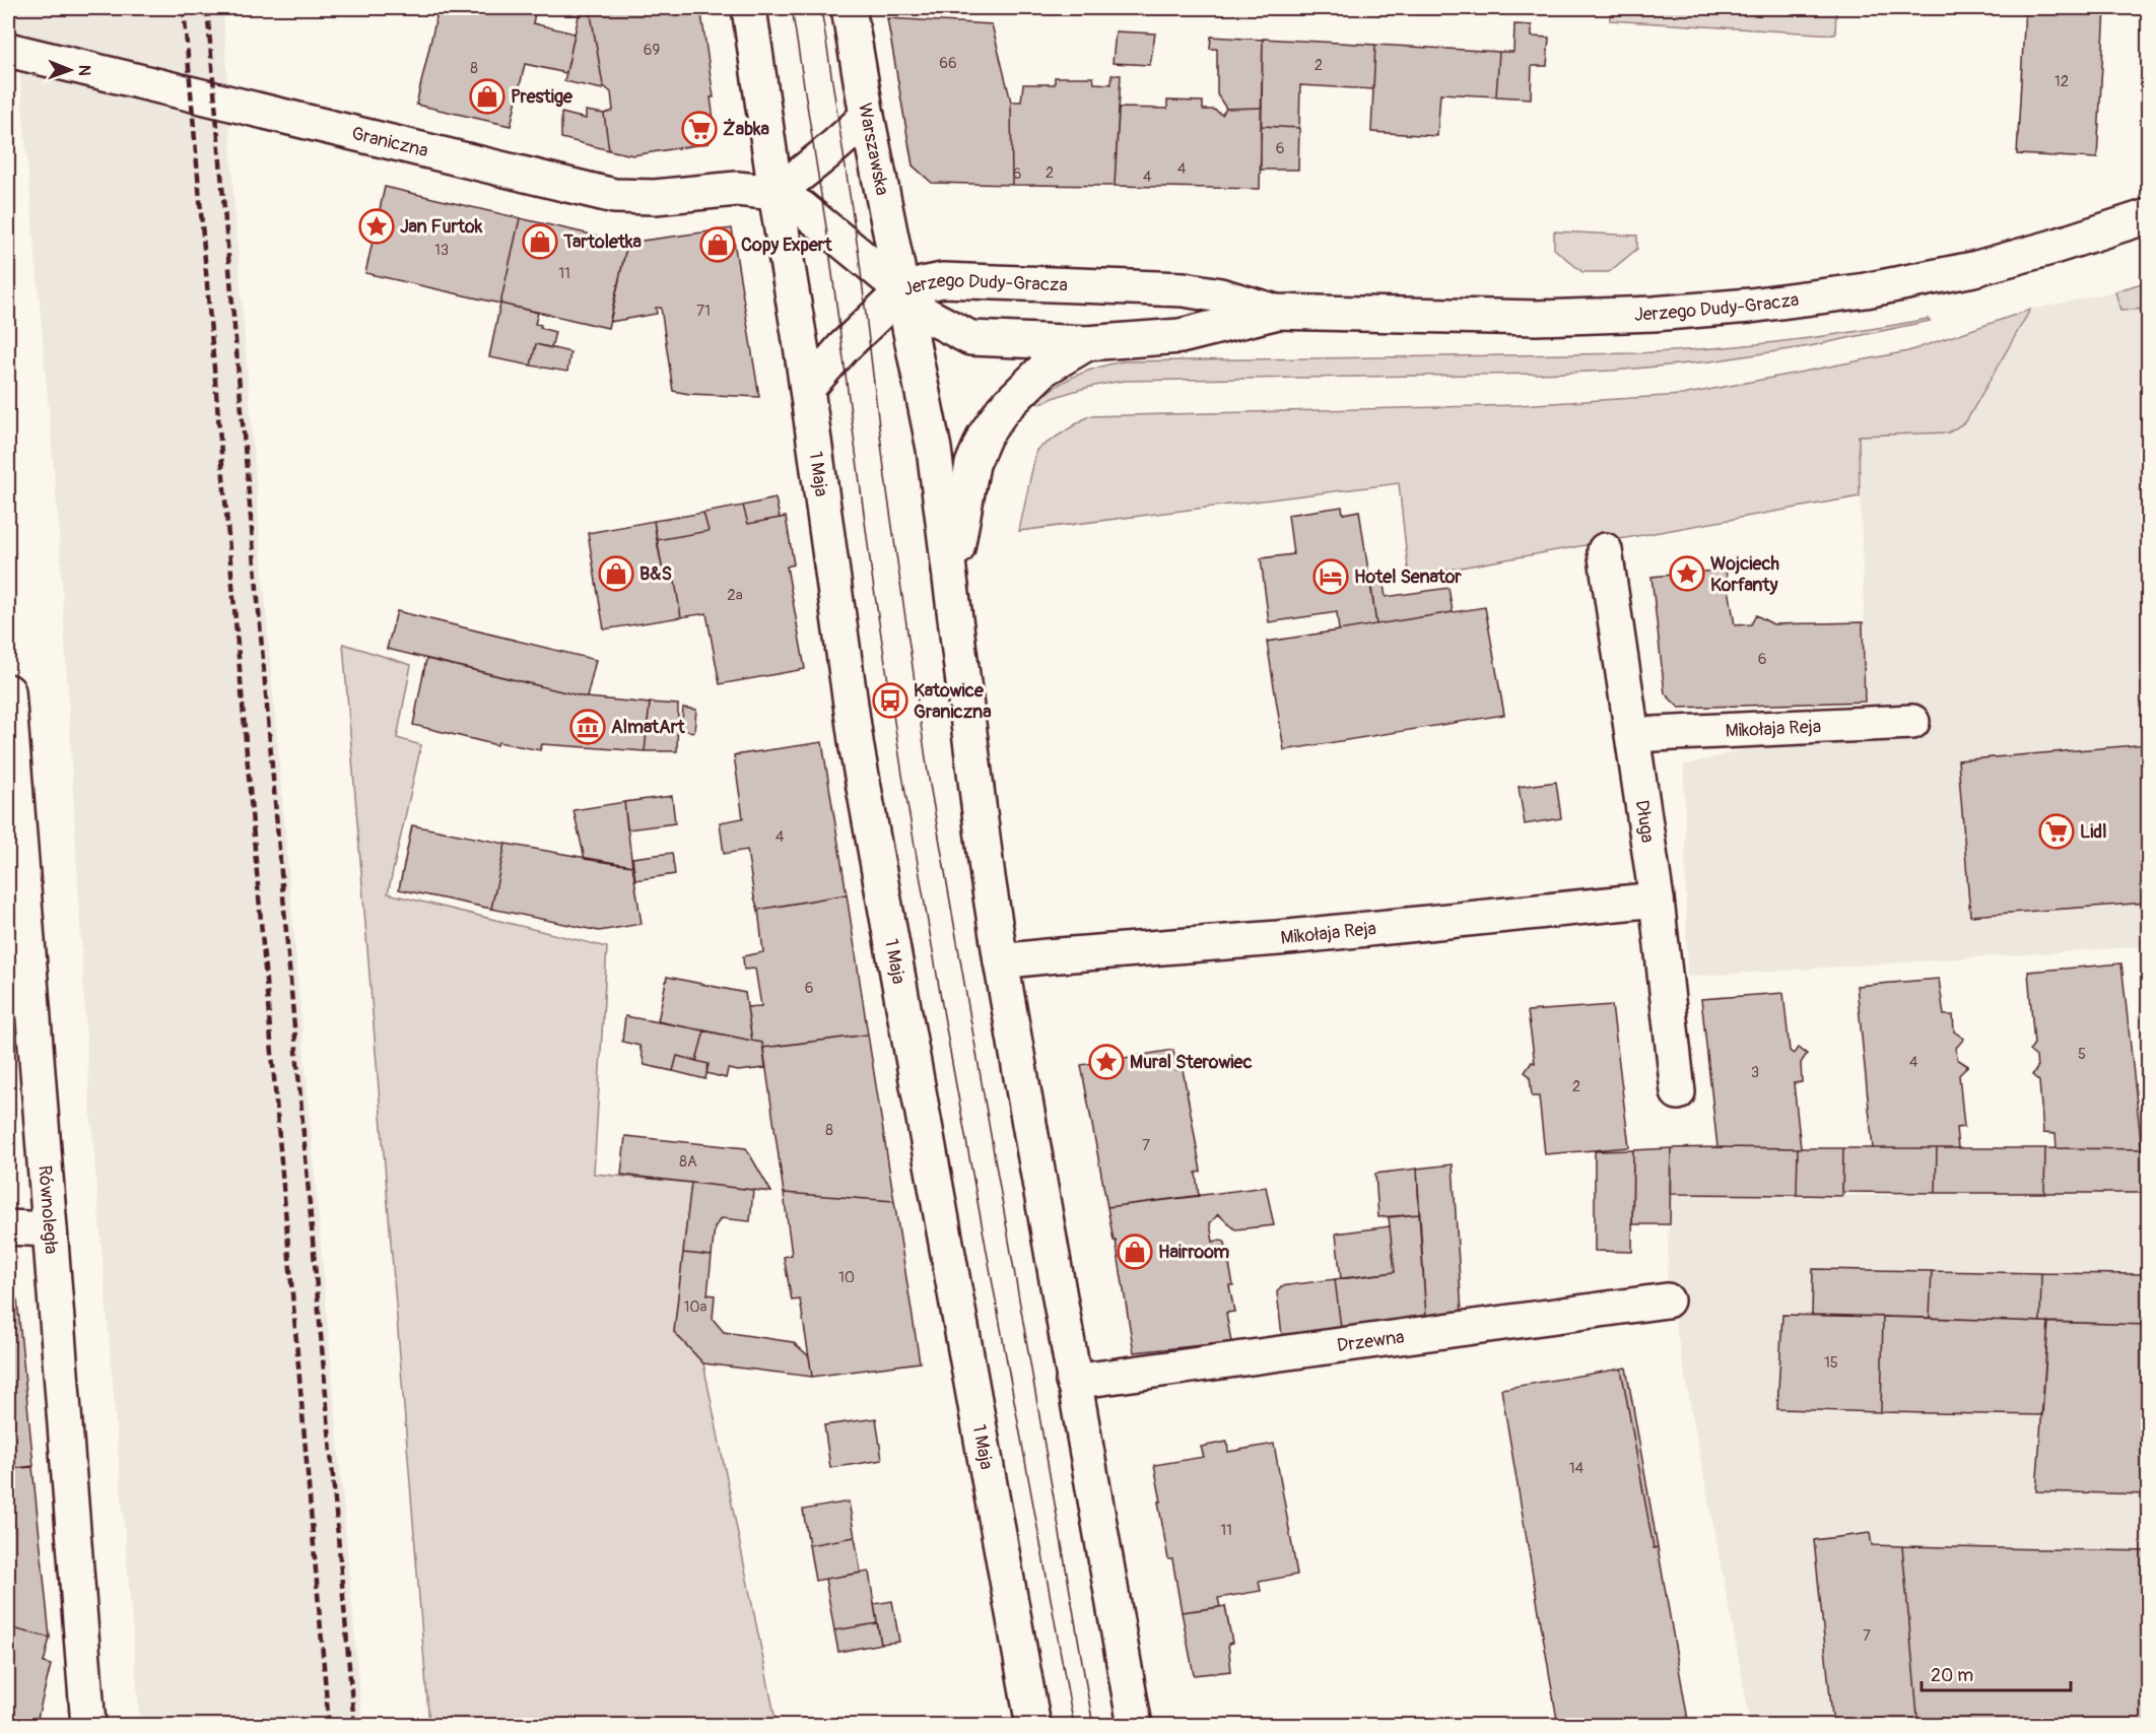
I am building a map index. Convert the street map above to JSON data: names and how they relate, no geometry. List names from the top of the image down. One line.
{"streets":{"street":["Graniczna","Warszawska","Jerzego Dudy-Gracza","1 Maja","Mikołaja Reja","Długa","Równoległa","Drzewna"]},"crossings":[["Graniczna","1 Maja"],["Warszawska","Jerzego Dudy-Gracza"],["Mikołaja Reja","Długa"]],"places":{"shop":["Prestige","Tartoletka","Copy Expert","B&S","Hairroom"],"supermarket":["Żabka","Lidl"],"place":["Jan Furtok","Wojciech Korfanty","Mural Sterowiec"],"hotel":["Hotel Senator"],"bus stop":["Katowice Graniczna"],"museum":["AlmatArt"]},"house_numbers":["69","66","2","8","12","6","4","2","6","4","13","11","71","2a","6","4","6","5","4","3","2","8","7","8A","10","10a","15","14","11","7"],"scale_bar":"20 m","north":"right"}
